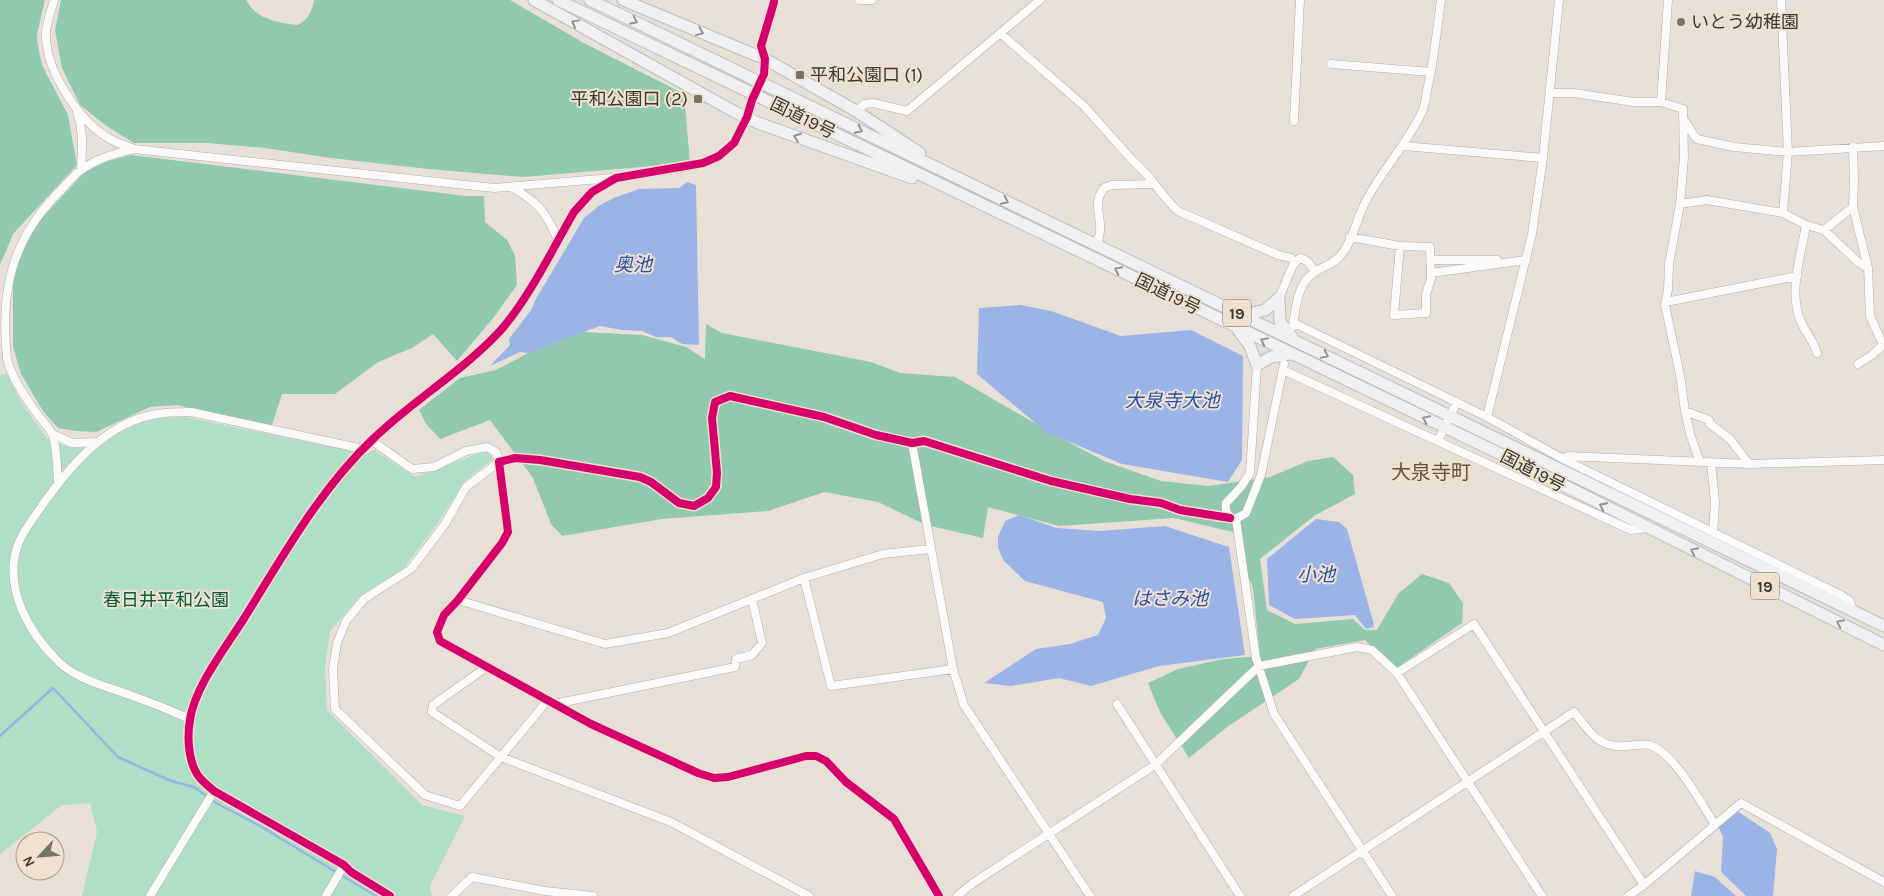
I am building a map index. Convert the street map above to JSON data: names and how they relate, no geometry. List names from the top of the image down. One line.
{"streets":{"highway":["国道19号","19"]},"districts":["大泉寺町"],"water":["奥池","大泉寺大池","小池","はさみ池"],"parks":["春日井平和公園"],"places":{"other":["いとう幼稚園"],"transit":["平和公園口 (1)","平和公園口 (2)"]},"north":"bottom left"}
